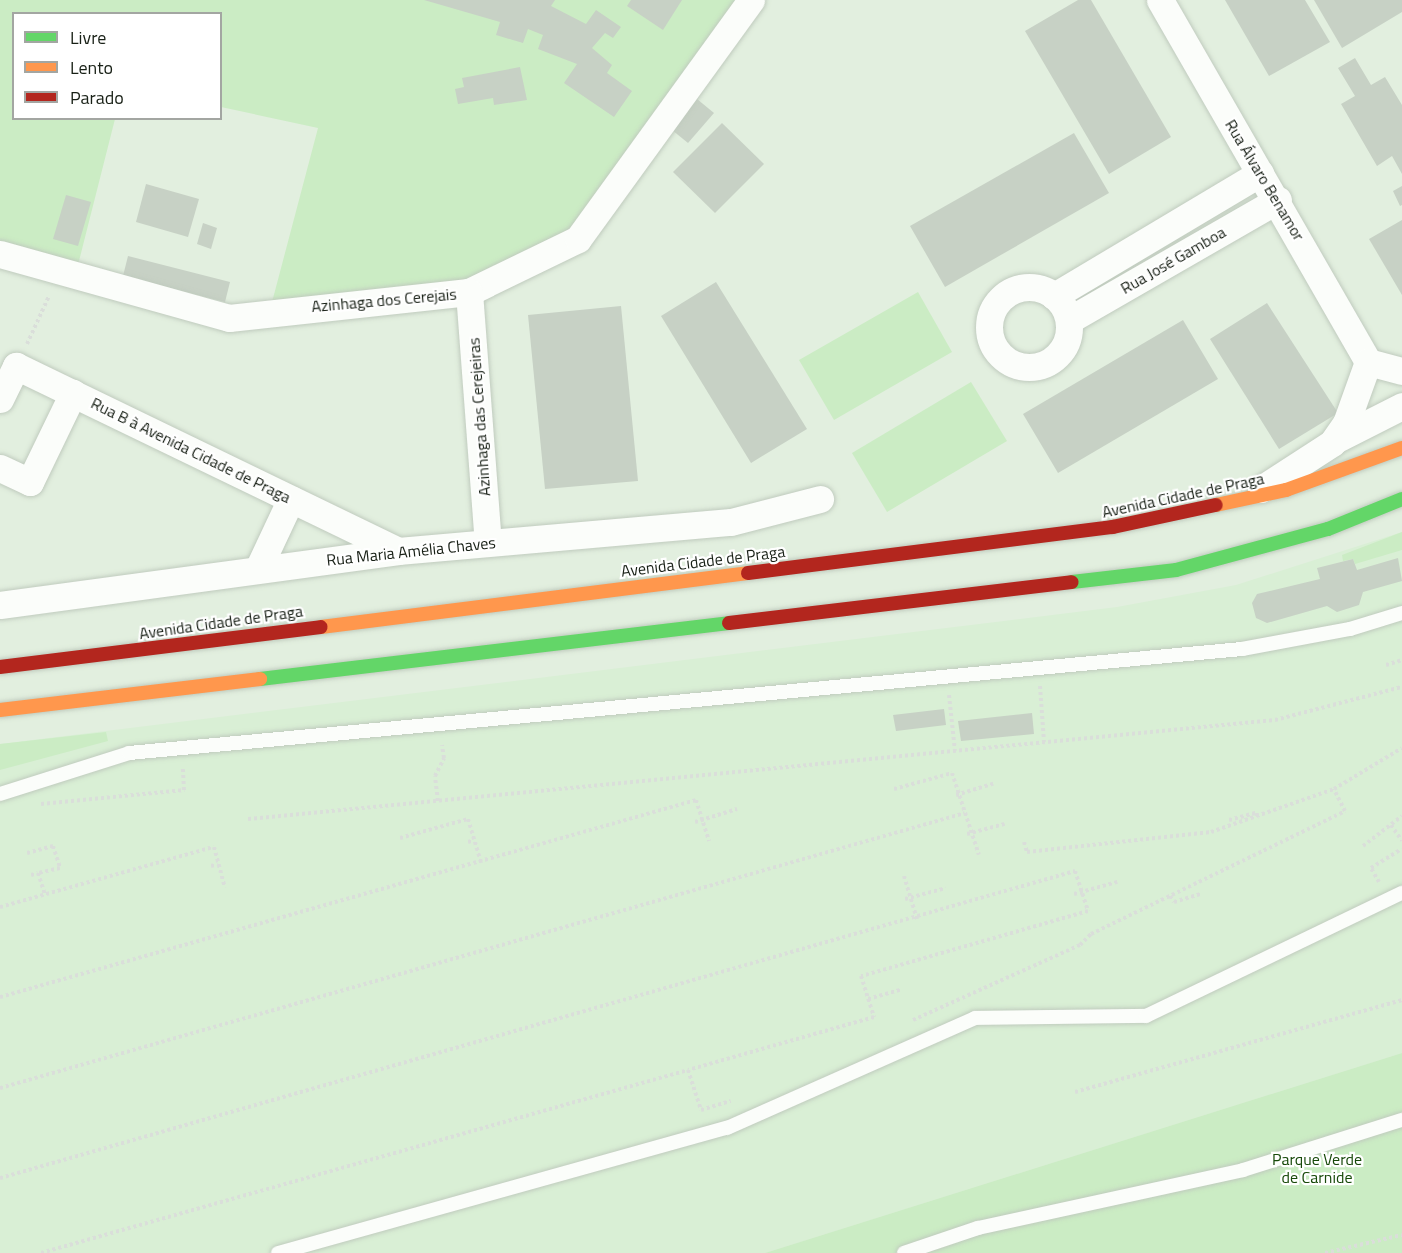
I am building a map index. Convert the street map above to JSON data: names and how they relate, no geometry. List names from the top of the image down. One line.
{"streets":{"main road":["Avenida Cidade de Praga"],"street":["Rua Álvaro Benamor","Rua José Gamboa","Azinhaga dos Cerejais","Azinhaga das Cerejeiras","Rua B à Avenida Cidade de Praga","Rua Maria Amélia Chaves"]},"crossings":[["Rua Álvaro Benamor","Rua José Gamboa"],["Azinhaga dos Cerejais","Azinhaga das Cerejeiras"],["Azinhaga das Cerejeiras","Rua Maria Amélia Chaves"],["Rua B à Avenida Cidade de Praga","Rua Maria Amélia Chaves"]],"parks":["Parque Verde de Carnide"],"legend":["Livre","Lento","Parado"]}
